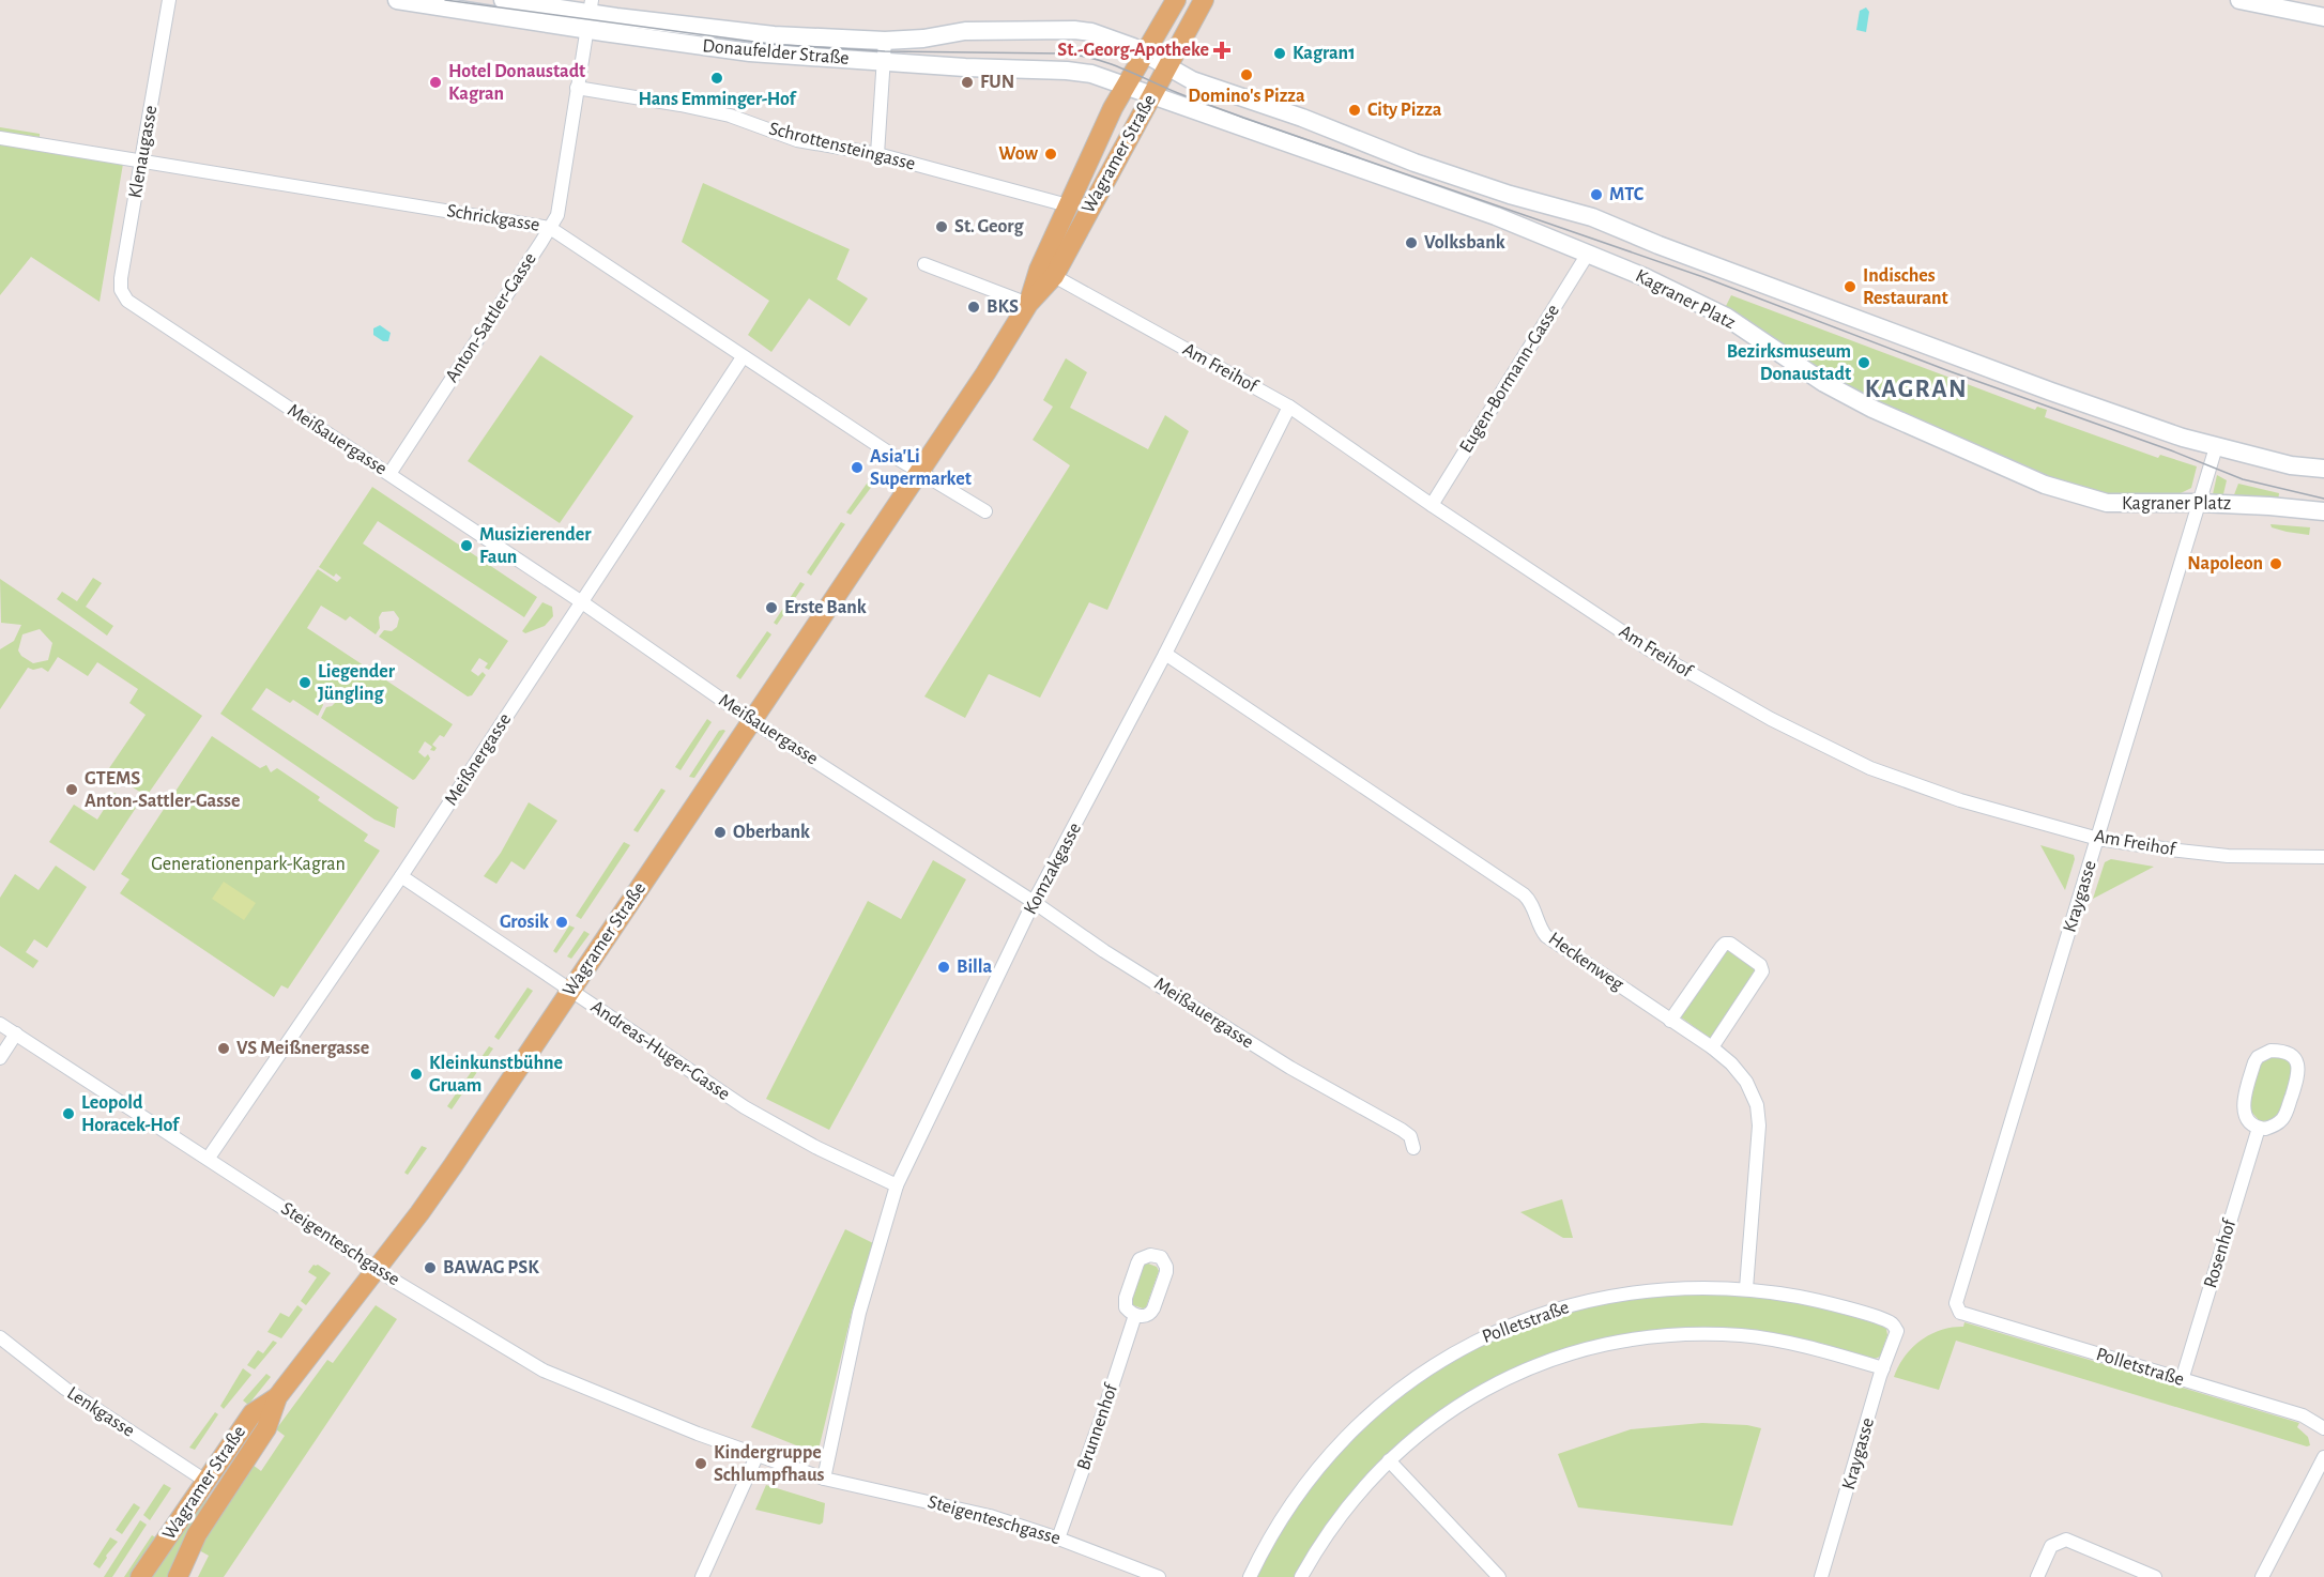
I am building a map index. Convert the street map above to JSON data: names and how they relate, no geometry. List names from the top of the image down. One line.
{"streets":{"main road":["Donaufelder Straße","Wagramer Straße","Kagraner Platz"],"street":["Schrottensteingasse","Klenaugasse","Schrickgasse","Anton-Sattler-Gasse","Am Freihof","Eugen-Bormann-Gasse","Meißauergasse","Meißnergasse","Komzakgasse","Kraygasse","Heckenweg","Andreas-Huger-Gasse","Steigenteschgasse","Rosenhof","Polletstraße","Lenkgasse","Brunnenhof"]},"crossings":[["Donaufelder Straße","Wagramer Straße"],["Donaufelder Straße","Kagraner Platz"],["Donaufelder Straße","Anton-Sattler-Gasse"],["Schrottensteingasse","Wagramer Straße"],["Schrottensteingasse","Anton-Sattler-Gasse"],["Klenaugasse","Schrickgasse"],["Klenaugasse","Meißauergasse"],["Wagramer Straße","Schrickgasse"],["Wagramer Straße","Kagraner Platz"],["Wagramer Straße","Am Freihof"],["Wagramer Straße","Meißauergasse"],["Wagramer Straße","Andreas-Huger-Gasse"],["Wagramer Straße","Steigenteschgasse"],["Wagramer Straße","Lenkgasse"],["Schrickgasse","Anton-Sattler-Gasse"],["Schrickgasse","Meißnergasse"],["Kagraner Platz","Eugen-Bormann-Gasse"],["Kagraner Platz","Kraygasse"],["Anton-Sattler-Gasse","Meißauergasse"],["Am Freihof","Eugen-Bormann-Gasse"],["Am Freihof","Komzakgasse"],["Am Freihof","Kraygasse"],["Meißauergasse","Meißnergasse"],["Meißauergasse","Komzakgasse"],["Meißnergasse","Andreas-Huger-Gasse"],["Meißnergasse","Steigenteschgasse"],["Komzakgasse","Heckenweg"],["Komzakgasse","Andreas-Huger-Gasse"],["Komzakgasse","Steigenteschgasse"],["Kraygasse","Polletstraße"],["Heckenweg","Polletstraße"],["Steigenteschgasse","Brunnenhof"],["Rosenhof","Polletstraße"]],"districts":["KAGRAN"],"parks":["Generationenpark-Kagran"],"places":{"health":["St.-Georg-Apotheke"],"other":["Kagran1","Domino's Pizza","Hans Emminger-Hof","Hotel Donaustadt Kagran","FUN","City Pizza","Wow","MTC","St. Georg","Volksbank","Indisches Restaurant","BKS","Bezirksmuseum Donaustadt","Asia'Li Supermarket","Musizierender Faun","Napoleon","Erste Bank","Liegender Jüngling","GTEMS Anton-Sattler-Gasse","Oberbank","Grosik","Billa","VS Meißnergasse","Kleinkunstbühne Gruam","Leopold Horacek-Hof","BAWAG PSK","Kindergruppe Schlumpfhaus"]}}
